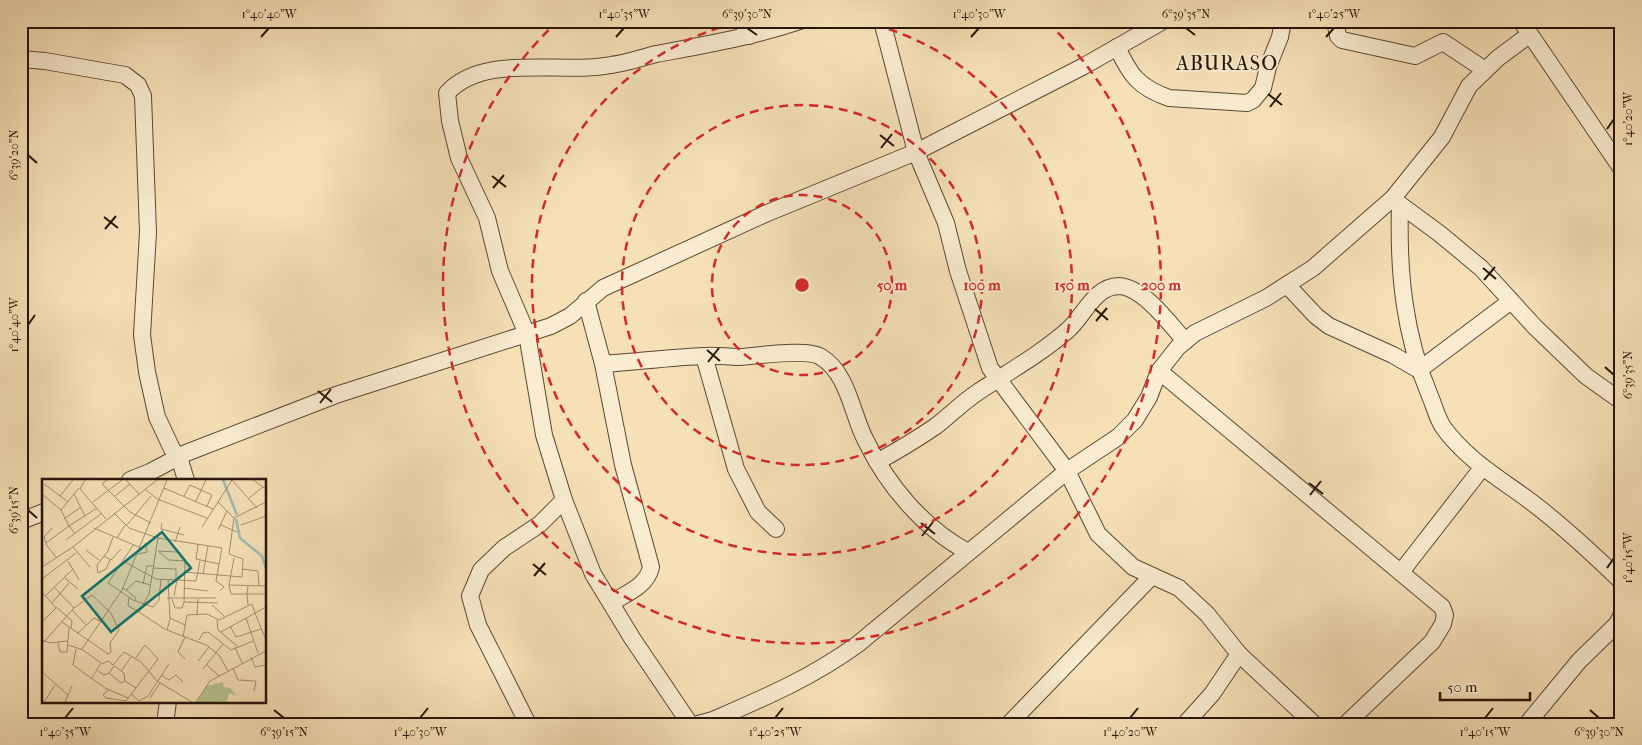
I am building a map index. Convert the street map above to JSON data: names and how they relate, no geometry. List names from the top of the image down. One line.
{"districts":["ABURASO"],"scale_bar":"50 m","coordinates":["1°40'40\"W","1°40'35\"W","6°39'30\"N","1°40'30\"W","6°39'35\"N","1°40'25\"W","1°40'20\"W","6°39'20\"N","6°39'15\"N","1°40'15\"W"],"rings":["50 m","100 m","150 m","200 m"]}
